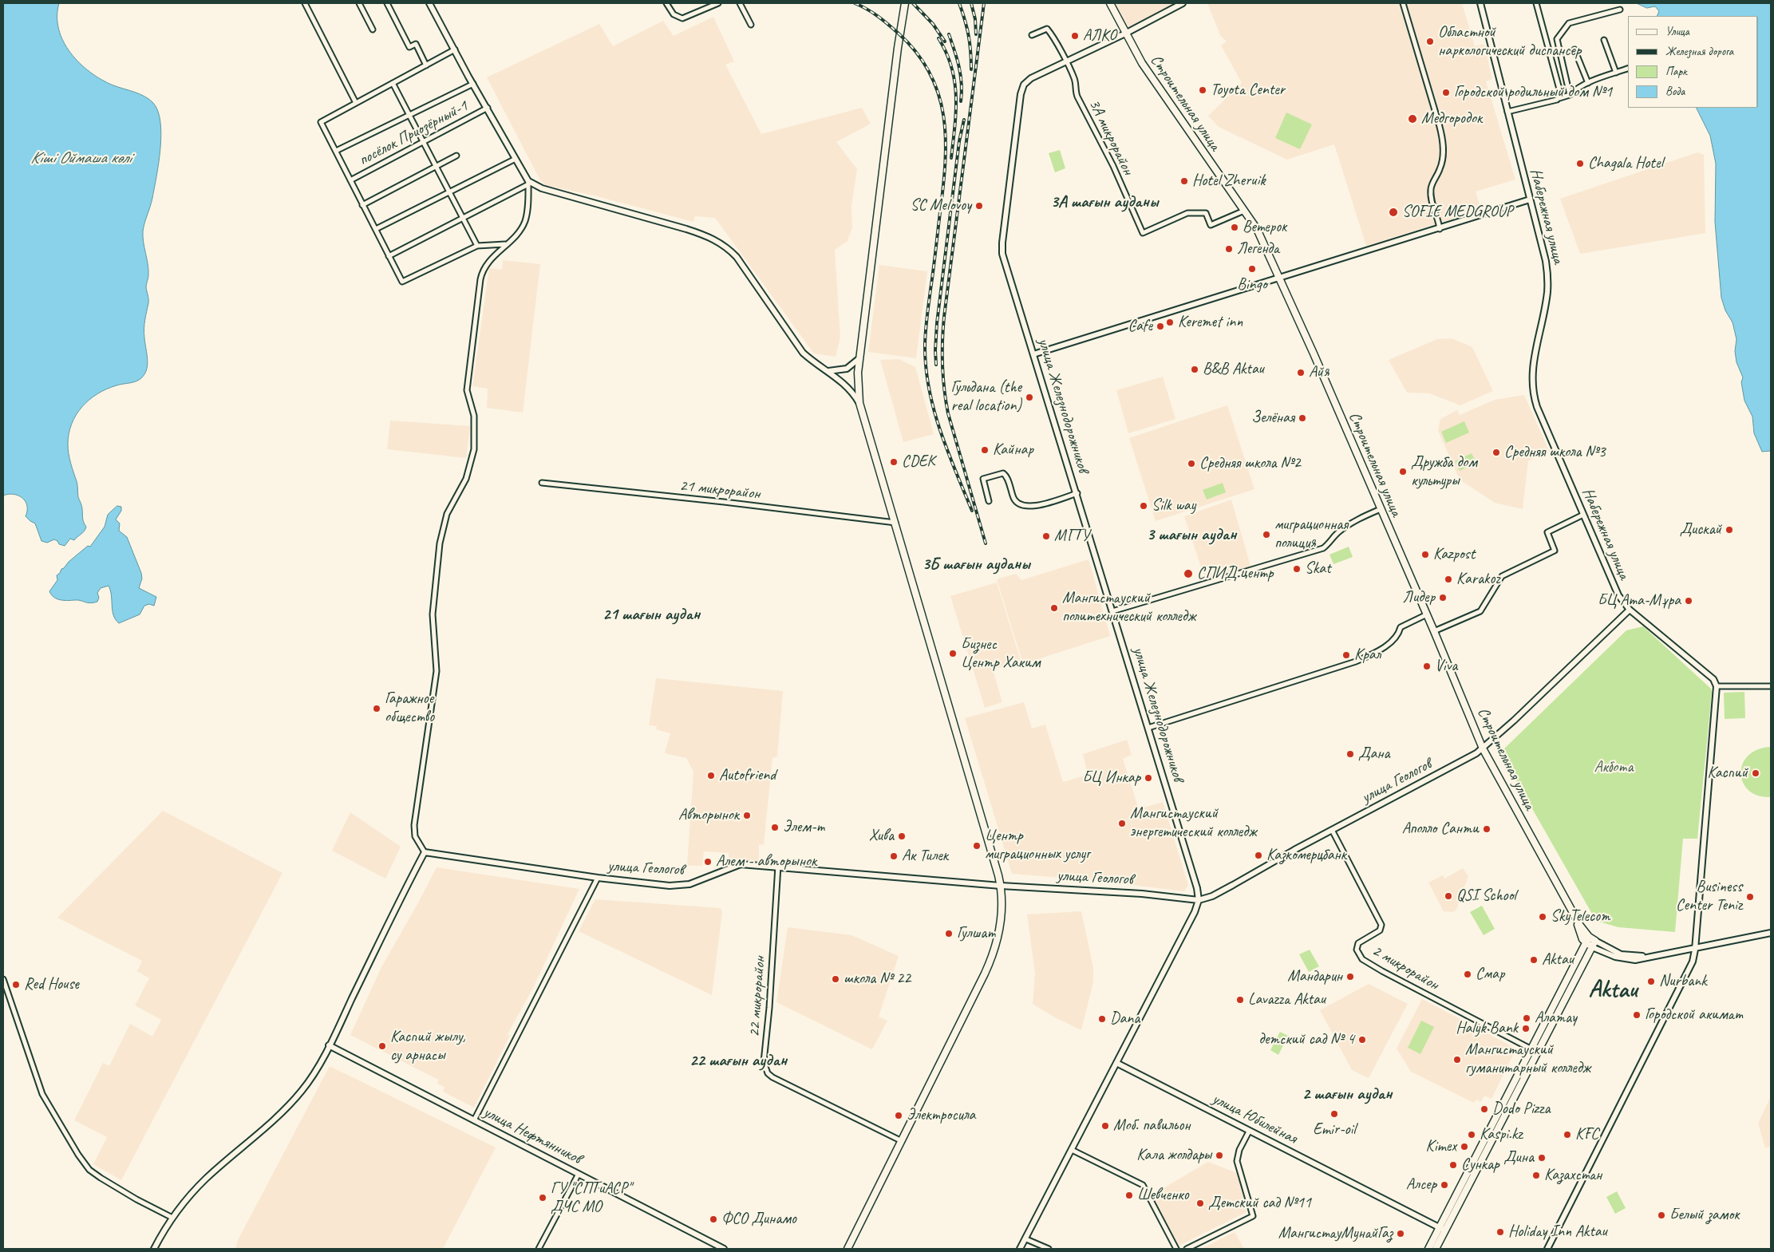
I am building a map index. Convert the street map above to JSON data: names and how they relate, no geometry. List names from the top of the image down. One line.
{"streets":{"main road":["Строительная улица"],"street":["посёлок Приозёрный-1","3А микрорайон","Набережная улица","улица Железнодорожников","21 микрорайон","улица Геологов","2 микрорайон","22 микрорайон","улица Юбилейная","улица Нефтянников"]},"crossings":[["Строительная улица","3А микрорайон"],["Строительная улица","улица Железнодорожников"],["Строительная улица","улица Геологов"],["3А микрорайон","улица Железнодорожников"],["Набережная улица","улица Геологов"],["улица Железнодорожников","улица Геологов"],["улица Геологов","2 микрорайон"],["улица Геологов","22 микрорайон"]],"districts":["3А шағын ауданы","3 шағын аудан","3Б шағын ауданы","21 шағын аудан","Aktau","22 шағын аудан","2 шағын аудан"],"water":["Кіші Оймаша көлi"],"parks":["Акбота"],"places":["АЛКО","Областной наркологический диспансер","Toyota Center","Городской родильный дом №1","Медгородок","Chagala Hotel","Hotel Zheruik","SC Melovoy","SOFIE MEDGROUP","Ветерок","Легенда","Bingo","Keremet inn","Cafe","B&B Aktau","Айя","Гульдана (the real location)","Зелёная","Кайнар","Средняя школа №3","CDEK","Средняя школа №2","Дружба дом культуры","Silk way","Дискай","миграционная полиция","МГТУ","Kazpost","Skat","СПИД центр","Кarakoz","Лидер","БЦ Ата-Мұра","Мангистауский политехнический колледж","Бизнес Центр Хаким","Крал","Viva","Гаражное общество","Дана","Каспий","Autofriend","БЦ Инкар","Авторынок","Мангистауский энергетический колледж","Элем-т","Аполло Санти","Хива","Центр миграционных услуг","Казкомерцбанк","Ак Тилек","Алем - авторынок","QSI School","Business Center Teniz","SkyTelecom","Гулшат","Aktau","Смар","Мандарин","школа № 22","Nurbank","Red House","Lavazza Aktau","Городской акимат","Алатау","Dana","Halyk Bank","детский сад № 4","Каспий жылу, су арнасы","Мангистауский гуманитарный колледж","Dodo Pizza","Emir-oil","Электросила","Моб. павильон","Kaspi.kz","KFC","Kimex","Кала жолдары","Дина","Сункар","Казахстан","Алсер","Шевченко","ГУ \"СПТиАСР\" ДЧС МО","Детский сад №11","Белый замок","ФСО Динамо","Holiday Inn Aktau","МангистауМунайГаз"],"legend":["Улица","Железная дорога","Парк","Вода"]}
